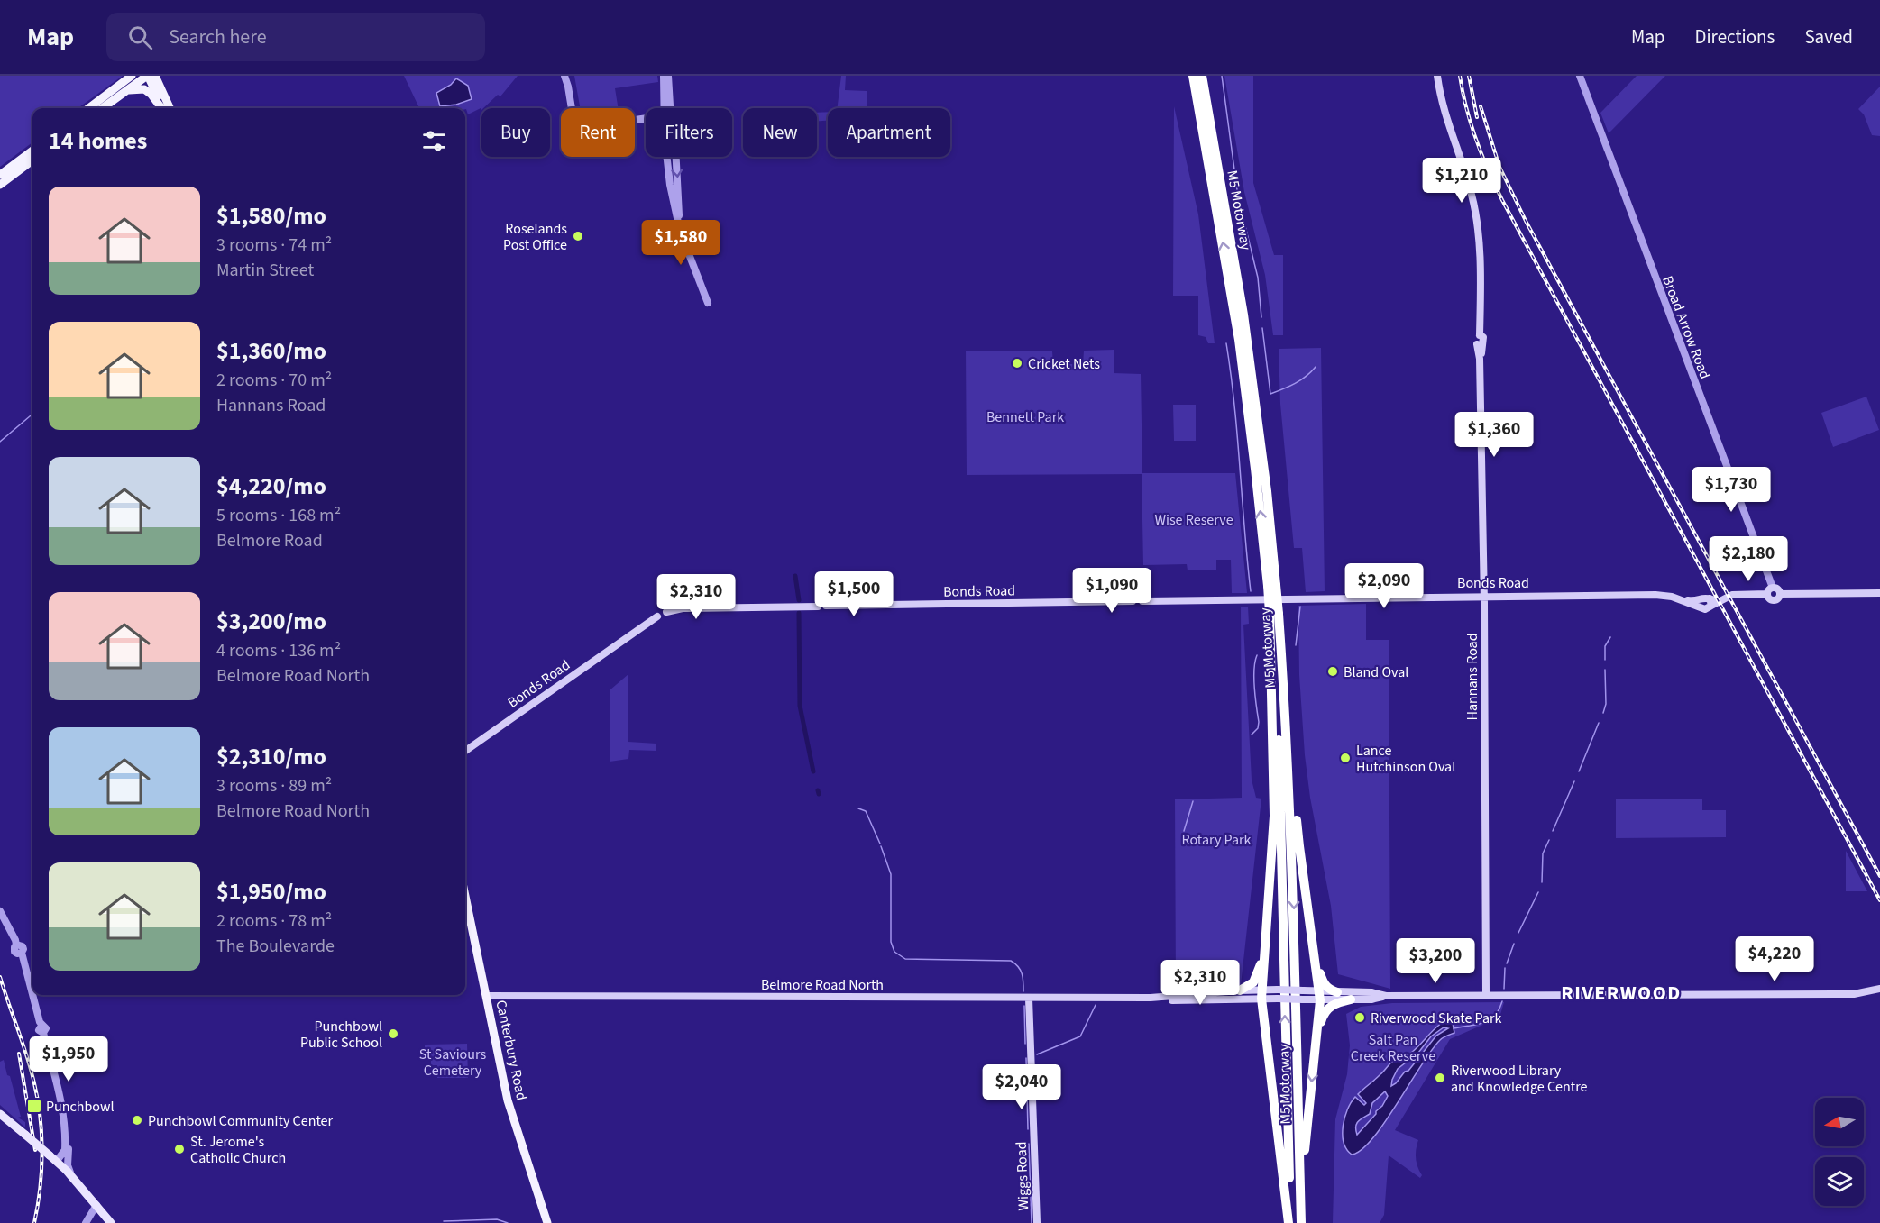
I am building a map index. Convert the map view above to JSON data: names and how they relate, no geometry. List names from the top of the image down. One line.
{"streets":{"highway":["M5 Motorway","Canterbury Road"],"main road":["Bonds Road","Hannans Road","Belmore Road North","Wiggs Road"],"street":["Broad Arrow Road"]},"crossings":[["Broad Arrow Road","Bonds Road"],["Bonds Road","Hannans Road"],["Hannans Road","Belmore Road North"],["Belmore Road North","Canterbury Road"],["Belmore Road North","Wiggs Road"]],"districts":["RIVERWOOD"],"parks":["Bennett Park","Wise Reserve","Rotary Park","Salt Pan Creek Reserve","St Saviours Cemetery"],"places":{"other":["Roselands Post Office","Cricket Nets","Bland Oval","Lance Hutchinson Oval","Riverwood Skate Park","Punchbowl Public School","Riverwood Library and Knowledge Centre","Punchbowl Community Center","St. Jerome's Catholic Church"],"transit":["Punchbowl"]},"north":"left","page":{"header":"Map","search":"Search here","nav":["Map","Directions","Saved"],"chip":["Buy","Rent","Filters","New","Apartment"],"heading":"14 homes","price":["$1,210","$1,580","$1,360","$1,730","$2,180","$2,090","$1,090","$1,500","$2,310","$4,220","$3,200","$2,310","$1,950","$2,040"],"list":[{"name":"$1,580/mo","note":"3 rooms · 74 m² · Martin Street"},{"name":"$1,360/mo","note":"2 rooms · 70 m² · Hannans Road"},{"name":"$4,220/mo","note":"5 rooms · 168 m² · Belmore Road"},{"name":"$3,200/mo","note":"4 rooms · 136 m² · Belmore Road North"},{"name":"$2,310/mo","note":"3 rooms · 89 m² · Belmore Road North"},{"name":"$1,950/mo","note":"2 rooms · 78 m² · The Boulevarde"}]}}
